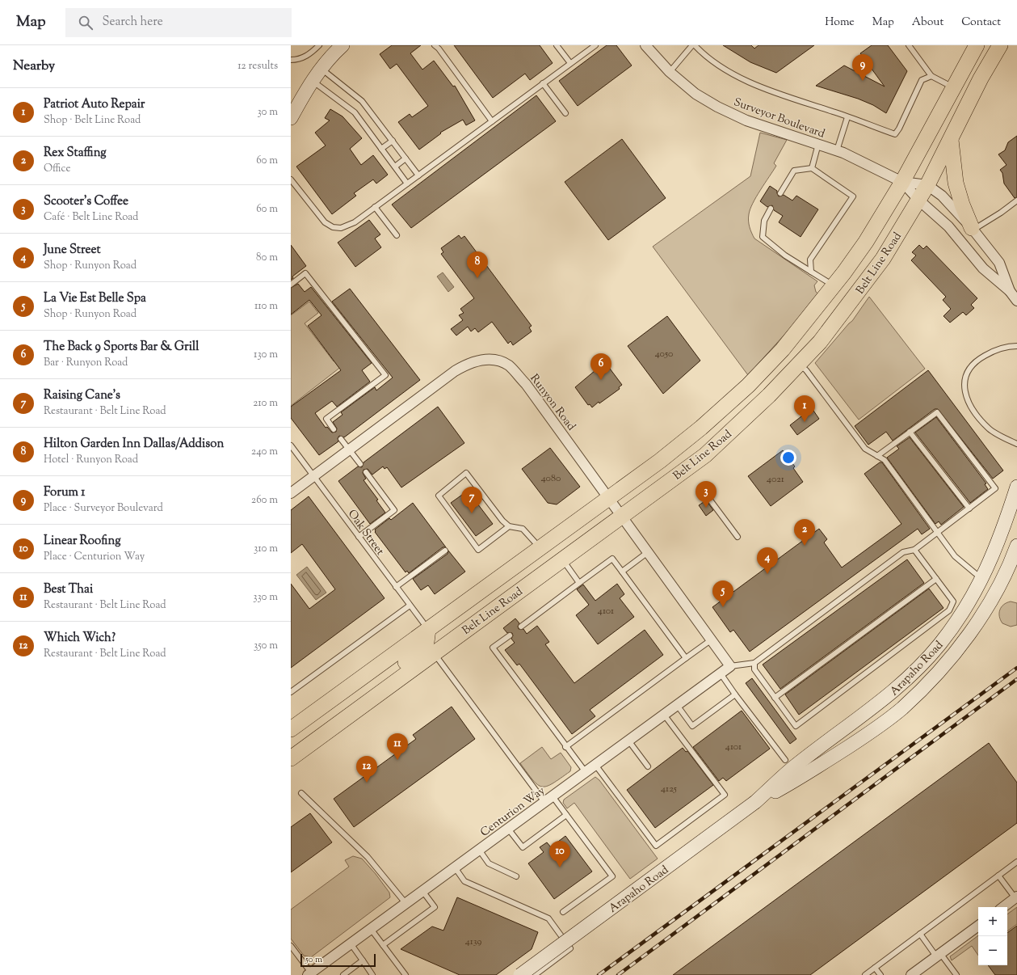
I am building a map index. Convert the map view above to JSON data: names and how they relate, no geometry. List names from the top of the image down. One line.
{"streets":{"main road":["Belt Line Road","Arapaho Road"],"street":["Surveyor Boulevard","Runyon Road","Centurion Way"],"lane":["Oak Street"]},"crossings":[["Surveyor Boulevard","Belt Line Road"],["Belt Line Road","Runyon Road"],["Belt Line Road","Oak Street"],["Runyon Road","Oak Street"],["Runyon Road","Centurion Way"]],"house_numbers":["4050","4080","4021","4101","4101","4125","4139"],"scale_bar":"50 m","page":{"header":"Map","search":"Search here","nav":["Home","Map","About","Contact"],"heading":["Nearby","12 results"],"pins":["9","8","6","1","3","7","2","4","5","11","12","10"],"list":[{"mark":"1","name":"Patriot Auto Repair","note":"Shop · Belt Line Road","value":"30 m"},{"mark":"2","name":"Rex Staffing","note":"Office","value":"60 m"},{"mark":"3","name":"Scooter's Coffee","note":"Café · Belt Line Road","value":"60 m"},{"mark":"4","name":"June Street","note":"Shop · Runyon Road","value":"80 m"},{"mark":"5","name":"La Vie Est Belle Spa","note":"Shop · Runyon Road","value":"110 m"},{"mark":"6","name":"The Back 9 Sports Bar & Grill","note":"Bar · Runyon Road","value":"130 m"},{"mark":"7","name":"Raising Cane's","note":"Restaurant · Belt Line Road","value":"210 m"},{"mark":"8","name":"Hilton Garden Inn Dallas/Addison","note":"Hotel · Runyon Road","value":"240 m"},{"mark":"9","name":"Forum 1","note":"Place · Surveyor Boulevard","value":"260 m"},{"mark":"10","name":"Linear Roofing","note":"Place · Centurion Way","value":"310 m"},{"mark":"11","name":"Best Thai","note":"Restaurant · Belt Line Road","value":"330 m"},{"mark":"12","name":"Which Wich?","note":"Restaurant · Belt Line Road","value":"350 m"}],"map_buttons":["+","−"],"scale":"50 m"}}
